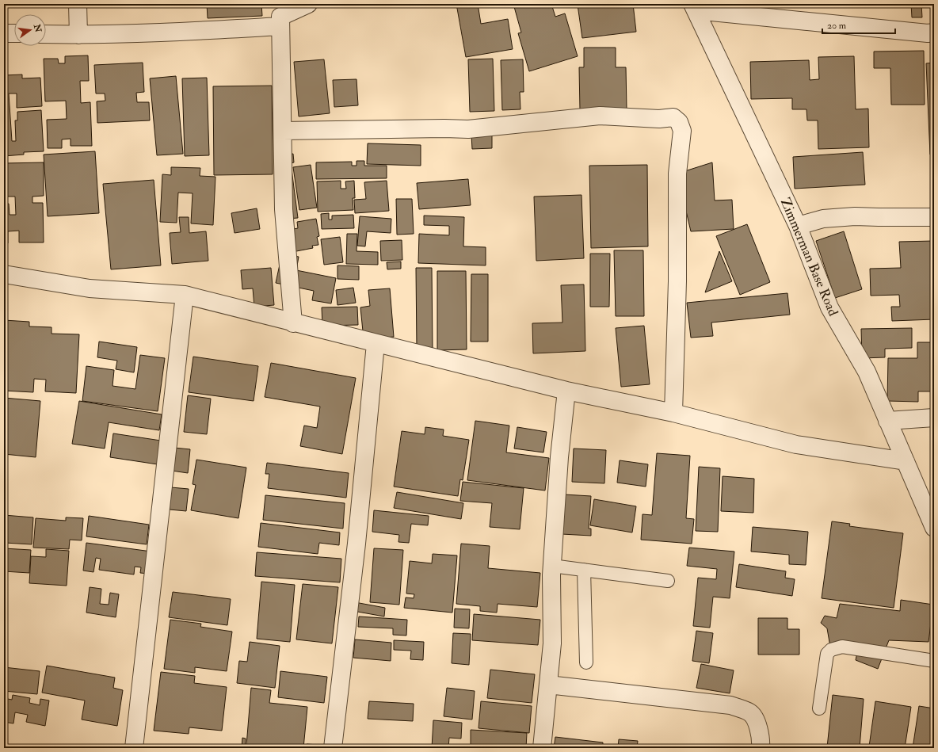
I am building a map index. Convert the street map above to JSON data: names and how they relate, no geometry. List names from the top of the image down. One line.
{"streets":{"street":["Zimmerman Base Road"]},"scale_bar":"20 m","north":"right"}
